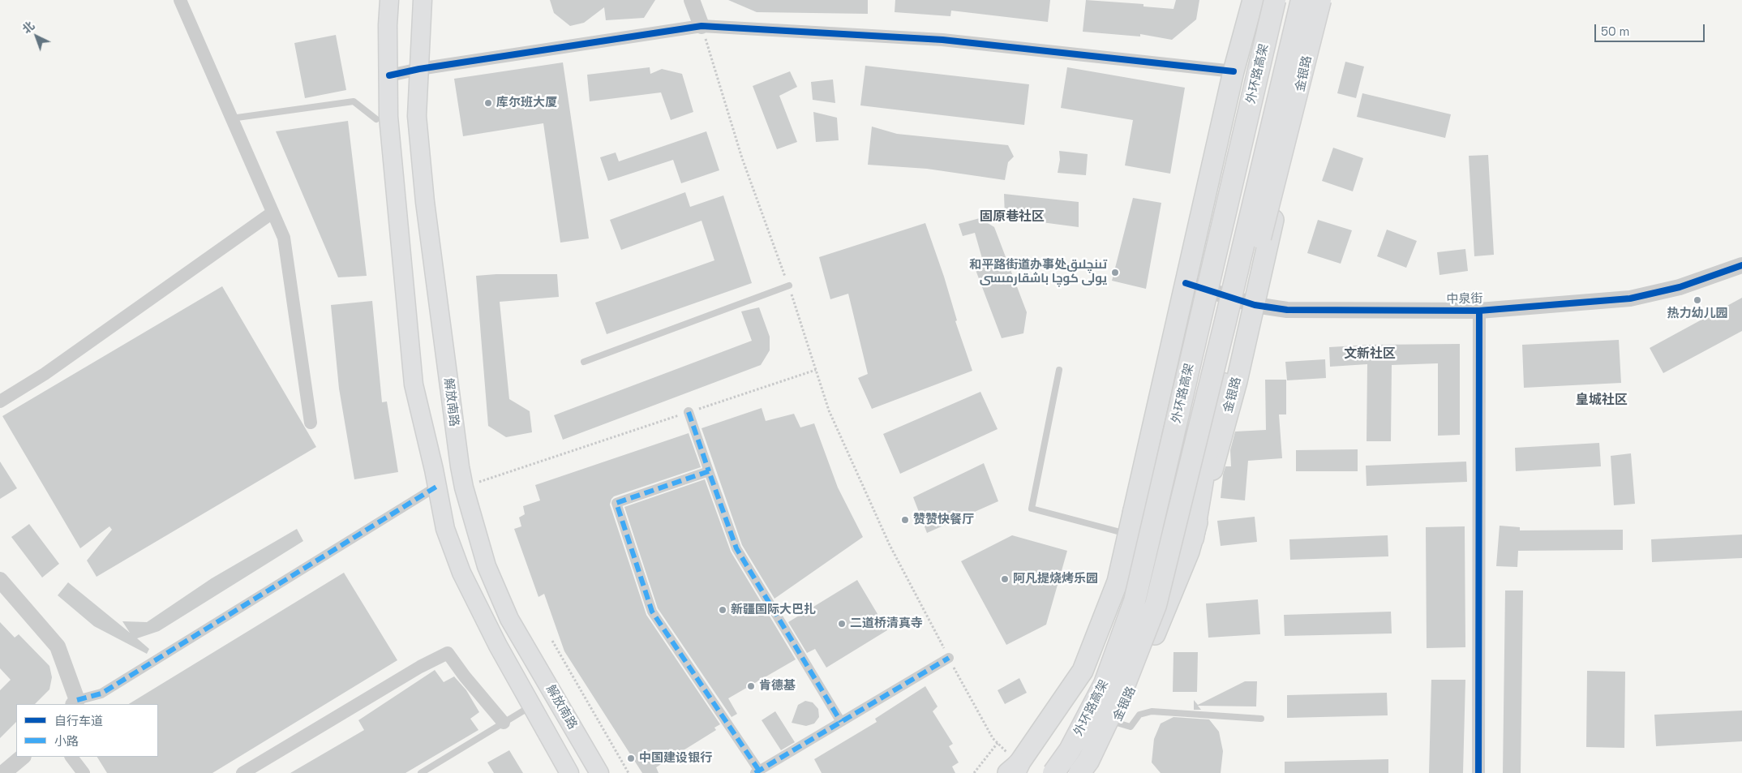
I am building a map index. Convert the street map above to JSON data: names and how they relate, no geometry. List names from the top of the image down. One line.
{"streets":{"highway":["外环路高架"],"main road":["金银路","解放南路"],"street":["中泉街"]},"crossings":[["外环路高架","金银路"],["金银路","中泉街"]],"districts":["固原巷社区","文新社区","皇城社区"],"places":["库尔班大厦","和平路街道办事处تىنچلىق يولى كوچا باشقارمىسى","热力幼儿园","赞赞快餐厅","阿凡提烧烤乐园","新疆国际大巴扎","二道桥清真寺","肯德基","中国建设银行"],"legend":["自行车道","小路"],"scale_bar":"50 m","north":"top left"}
